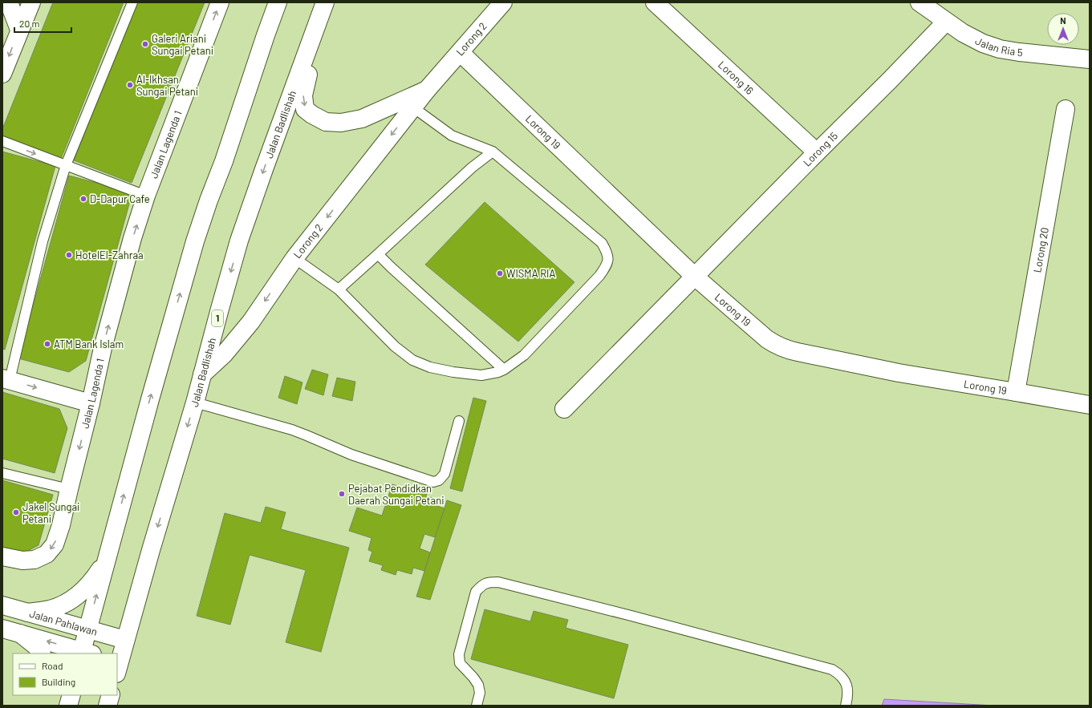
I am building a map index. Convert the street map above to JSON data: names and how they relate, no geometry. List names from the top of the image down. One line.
{"streets":{"street":["Lorong 2","Jalan Ria 5","Lorong 16","Jalan Badlishah","Lorong 19","Jalan Lagenda 1","Lorong 15","Lorong 20","1","Jalan Pahlawan"]},"crossings":[["Lorong 2","Jalan Badlishah"],["Lorong 2","Lorong 19"],["Jalan Ria 5","Lorong 15"],["Lorong 16","Lorong 15"],["Jalan Badlishah","Jalan Pahlawan"],["Lorong 19","Lorong 15"],["Lorong 19","Lorong 20"]],"places":["Galeri Ariani Sungai Petani","Al-Ikhsan Sungai Petani","D-Dapur Cafe","HotelEl-Zahraa","WISMA RIA","ATM Bank Islam","Pejabat Pendidkan Daerah Sungai Petani","Jakel Sungai Petani"],"legend":["Road","Building"],"scale_bar":"20 m","north":"top"}
